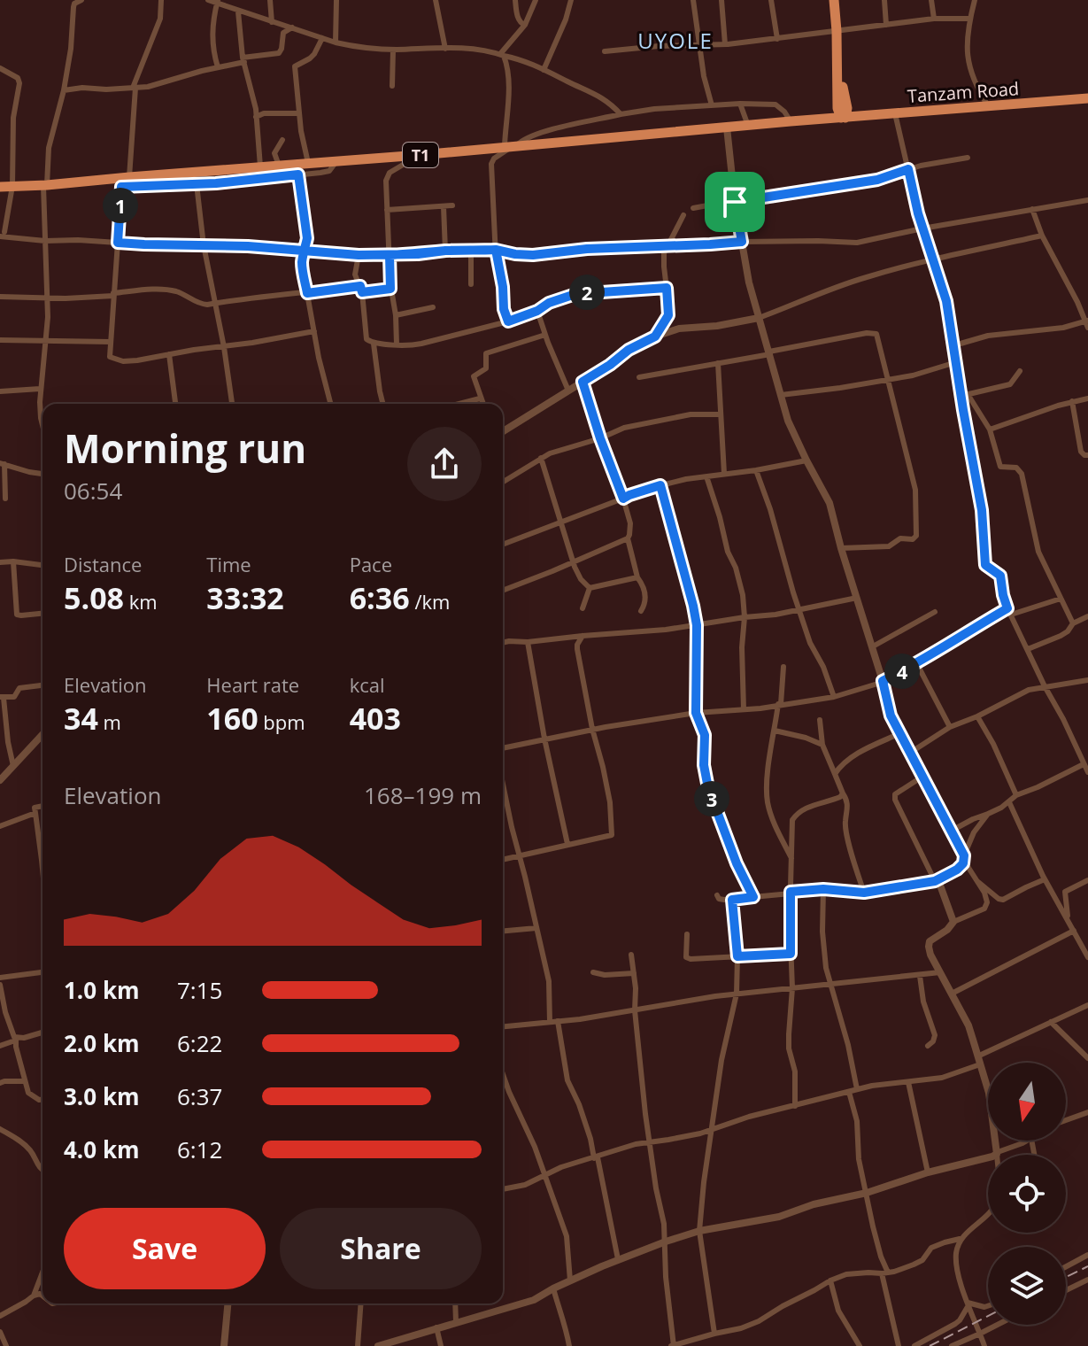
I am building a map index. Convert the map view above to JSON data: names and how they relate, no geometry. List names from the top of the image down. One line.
{"streets":{"highway":["Tanzam Road","T1"]},"crossings":[["Tanzam Road","T1"]],"districts":["UYOLE"],"north":"bottom","page":{"pins":["1","2","4","3"],"heading":["Morning run","06:54"],"stats":[["Distance","5.08 km"],["Time","33:32"],["Pace","6:36 /km"],["Elevation","34 m"],["Heart rate","160 bpm"],["kcal","403"]],"chart":["Elevation","168–199 m"],"list":[{"name":"1.0 km","note":"7:15"},{"name":"2.0 km","note":"6:22"},{"name":"3.0 km","note":"6:37"},{"name":"4.0 km","note":"6:12"}],"buttons":["Save","Share"]}}
